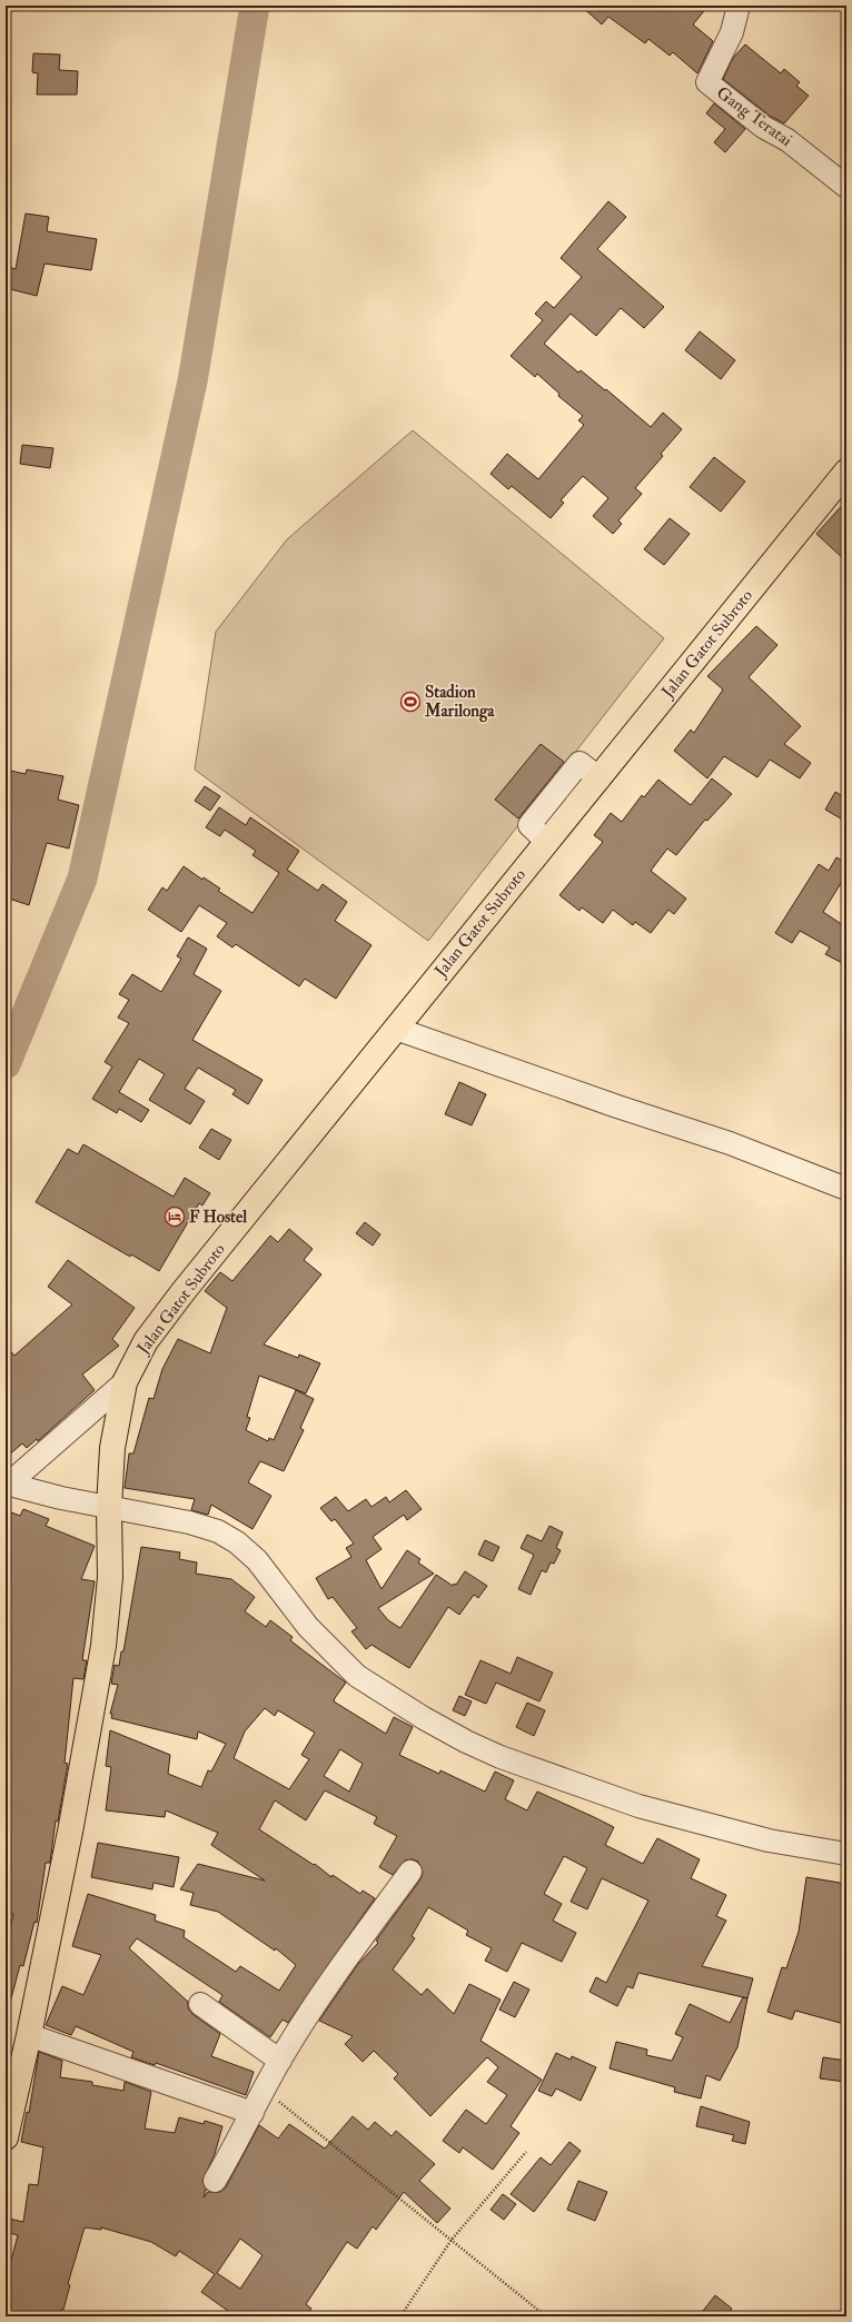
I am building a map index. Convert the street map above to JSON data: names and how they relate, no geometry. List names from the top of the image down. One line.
{"streets":{"highway":["Jalan Gatot Subroto"],"street":["Gang Teratai"]},"places":{"sports":["Stadion Marilonga"],"hotel":["F Hostel"]}}
